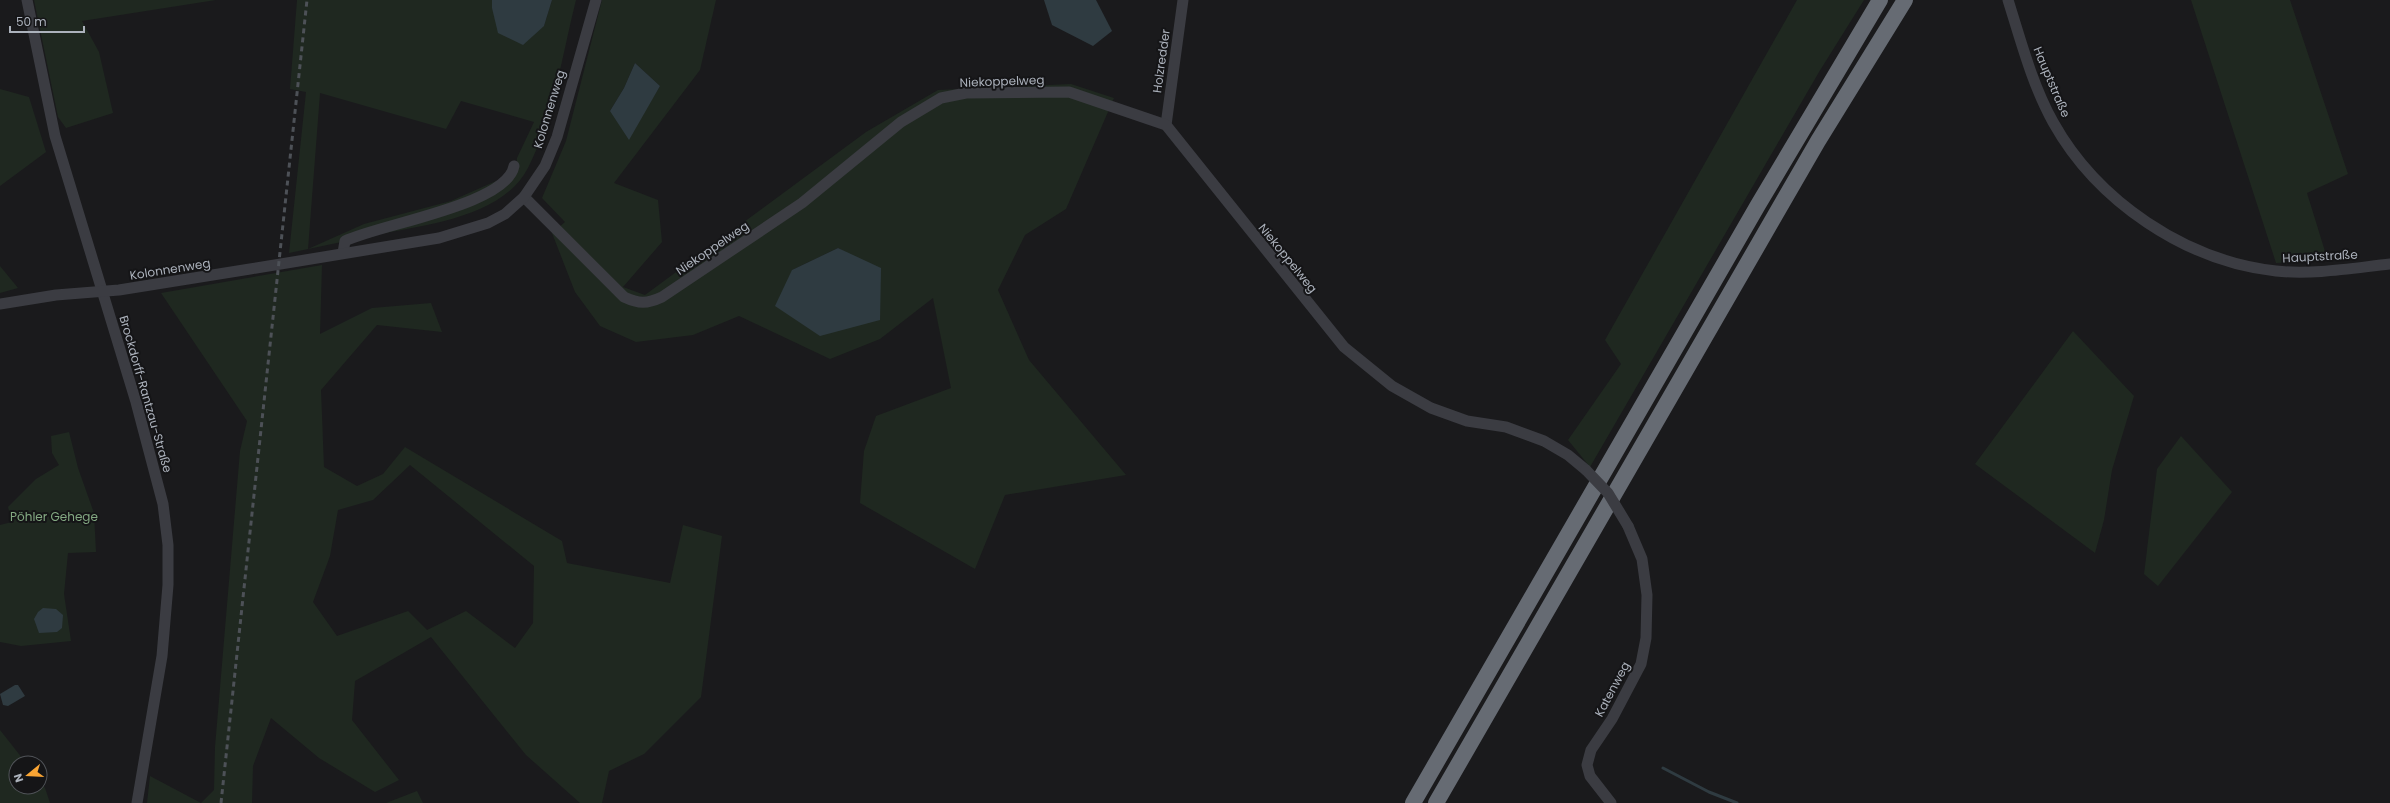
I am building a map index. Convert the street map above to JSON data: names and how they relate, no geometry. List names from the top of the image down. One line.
{"streets":{"street":["Holzredder","Niekoppelweg","Hauptstraße","Kolonnenweg","Brockdorff-Rantzau-Straße","Katenweg"]},"crossings":[["Holzredder","Niekoppelweg"],["Niekoppelweg","Kolonnenweg"],["Niekoppelweg","Katenweg"],["Kolonnenweg","Brockdorff-Rantzau-Straße"]],"parks":["Pöhler Gehege"],"scale_bar":"50 m","north":"left"}
